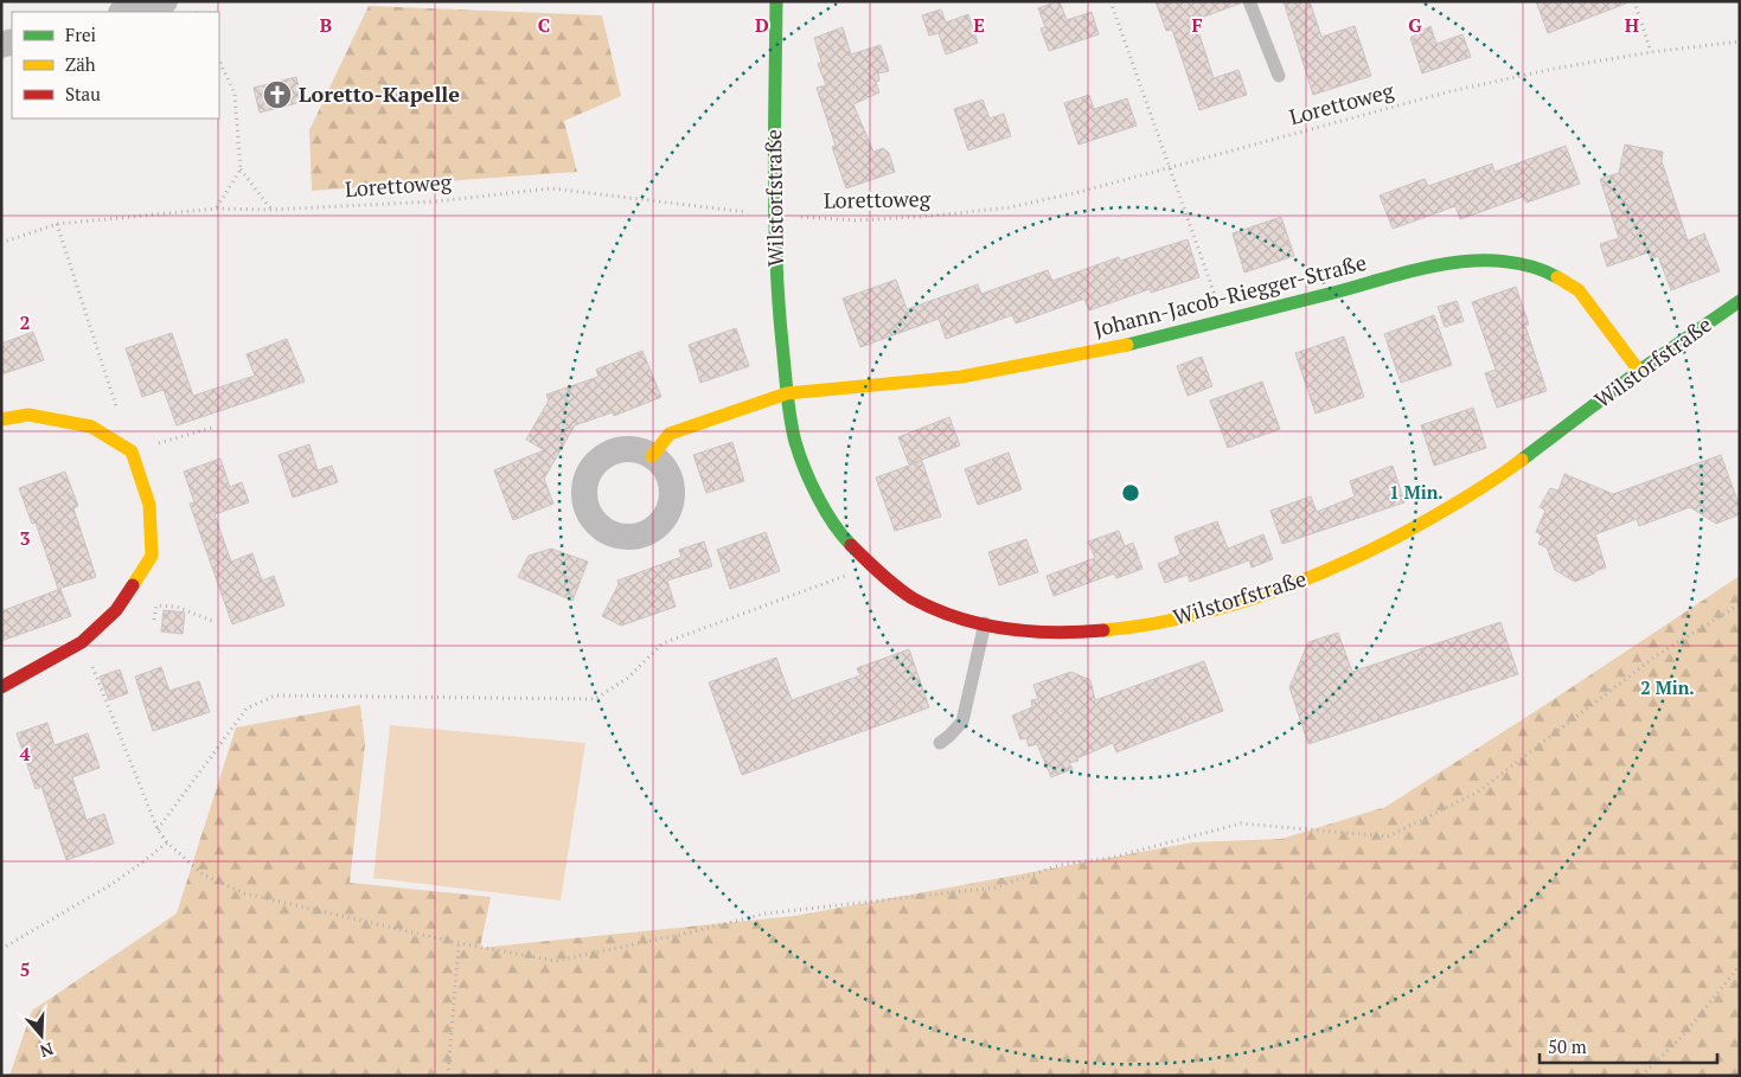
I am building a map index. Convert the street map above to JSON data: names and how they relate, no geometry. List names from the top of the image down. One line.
{"streets":{"street":["Wilstorfstraße","Johann-Jacob-Riegger-Straße"],"path":["Lorettoweg"]},"crossings":[["Lorettoweg","Wilstorfstraße"],["Wilstorfstraße","Johann-Jacob-Riegger-Straße"]],"places":{"church":["Loretto-Kapelle"]},"legend":["Frei","Zäh","Stau"],"scale_bar":"50 m","north":"bottom","grid":{"columns":["B","C","D","E","F","G","H"],"rows":["2","3","4","5"]},"rings":["1 Min.","2 Min."]}
